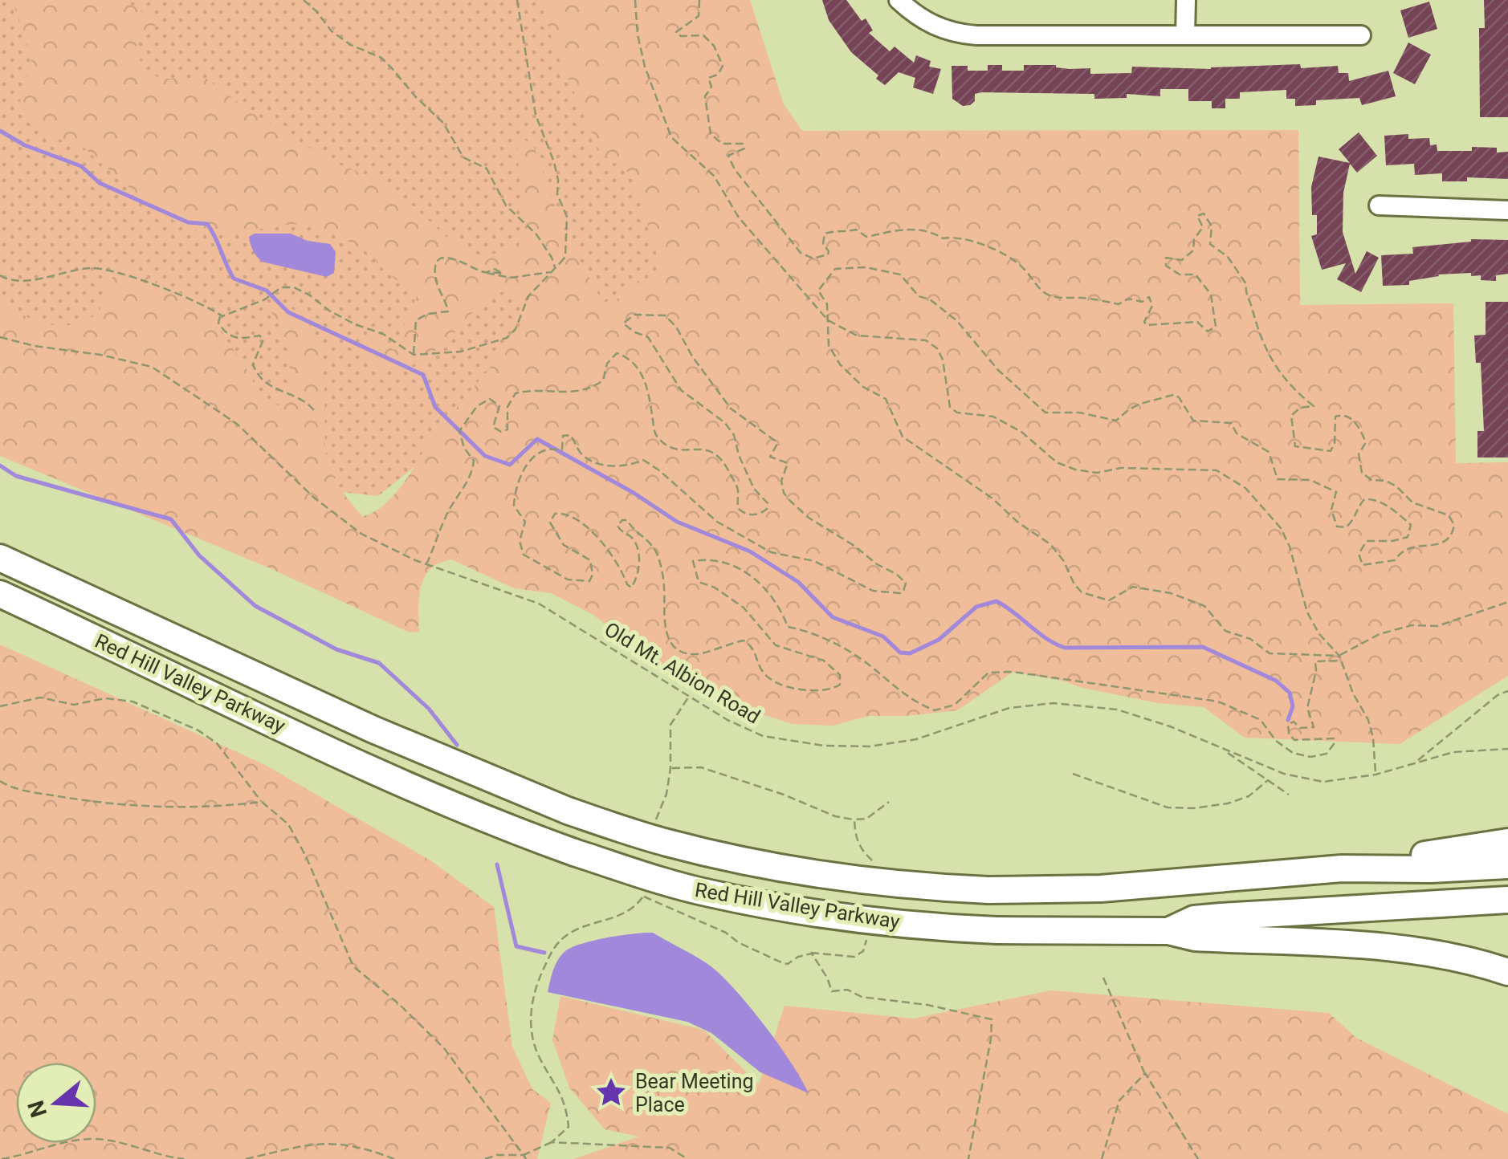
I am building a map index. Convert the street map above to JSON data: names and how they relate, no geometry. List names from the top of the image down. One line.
{"streets":{"highway":["Red Hill Valley Parkway"],"path":["Old Mt. Albion Road"]},"places":{"place":["Bear Meeting Place"]},"north":"left"}
